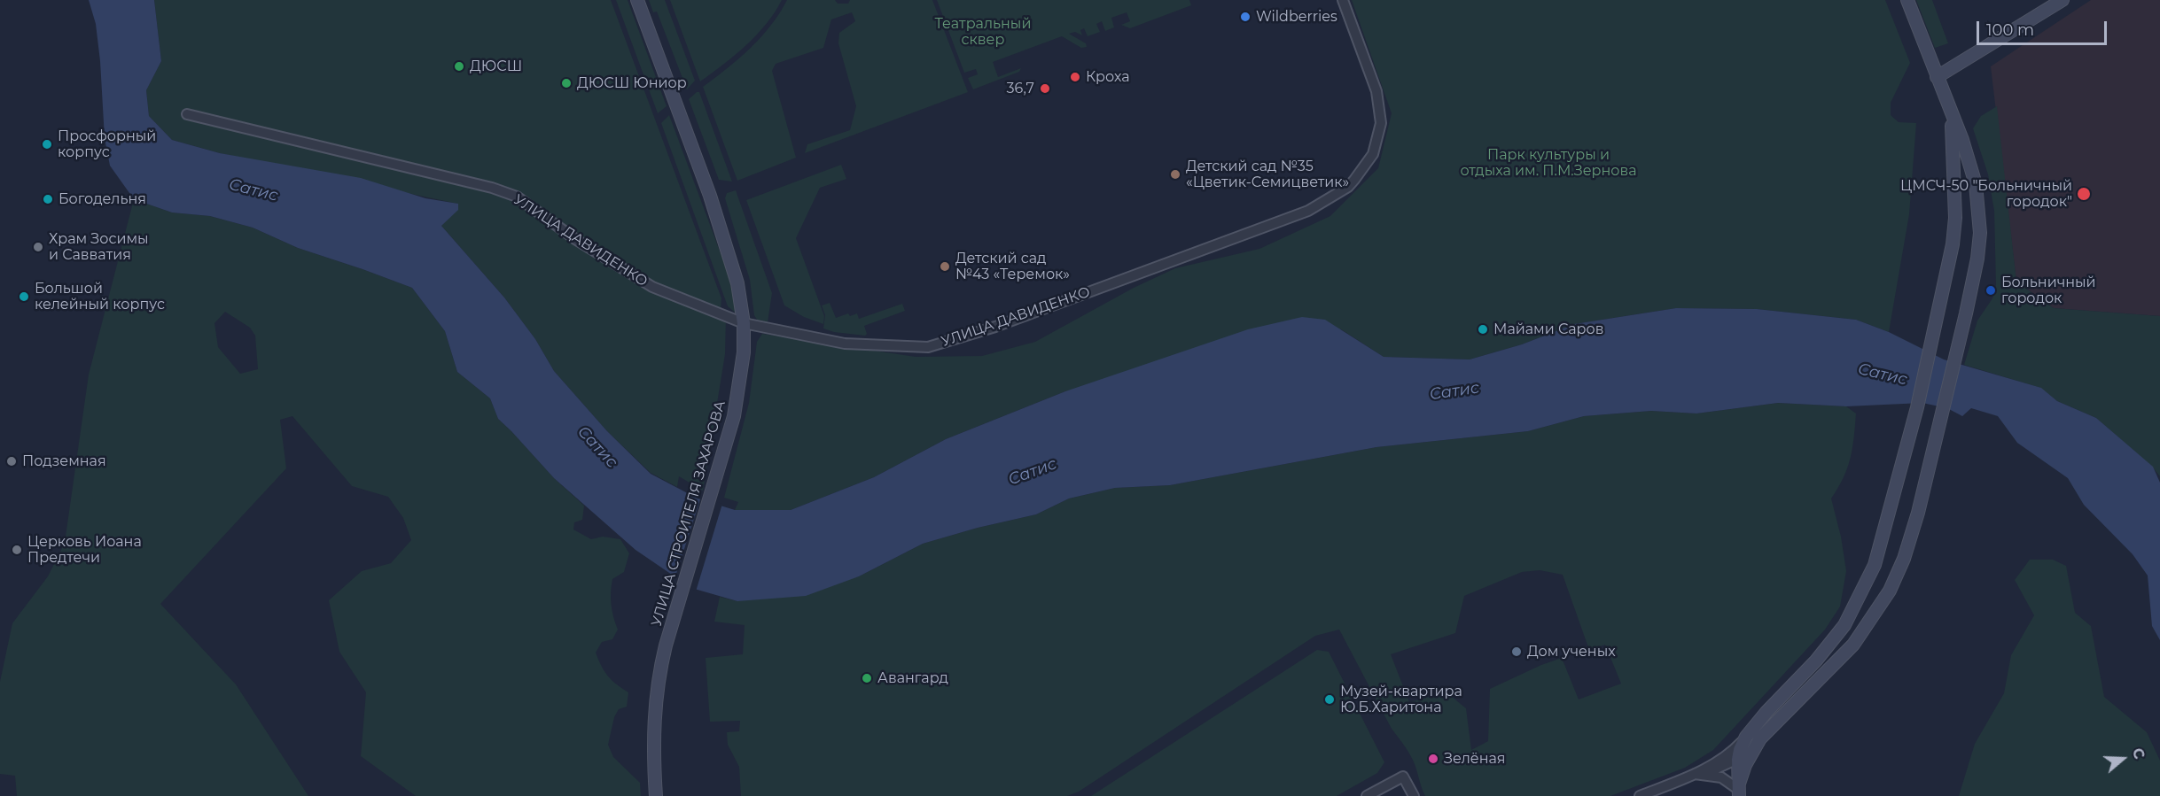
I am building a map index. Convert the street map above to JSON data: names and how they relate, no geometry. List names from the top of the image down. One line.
{"streets":{"main road":["УЛИЦА СТРОИТЕЛЯ ЗАХАРОВА"],"street":["УЛИЦА ДАВИДЕНКО"]},"crossings":[["УЛИЦА ДАВИДЕНКО","УЛИЦА СТРОИТЕЛЯ ЗАХАРОВА"]],"water":["Сатис"],"parks":["Театральный сквер","Парк культуры и отдыха им. П.М.Зернова"],"places":["Wildberries","ДЮСШ","Кроха","ДЮСШ Юниор","36,7","Просфорный корпус","Детский сад №35 «Цветик-Семицветик»","ЦМСЧ-50 \"Больничный городок\"","Богодельня","Храм Зосимы и Савватия","Детский сад №43 «Теремок»","Больничный городок","Большой келейный корпус","Майами Саров","Подземная","Церковь Иоана Предтечи","Дом ученых","Авангард","Музей-квартира Ю.Б.Харитона","Зелёная"],"scale_bar":"100 m","north":"right"}
